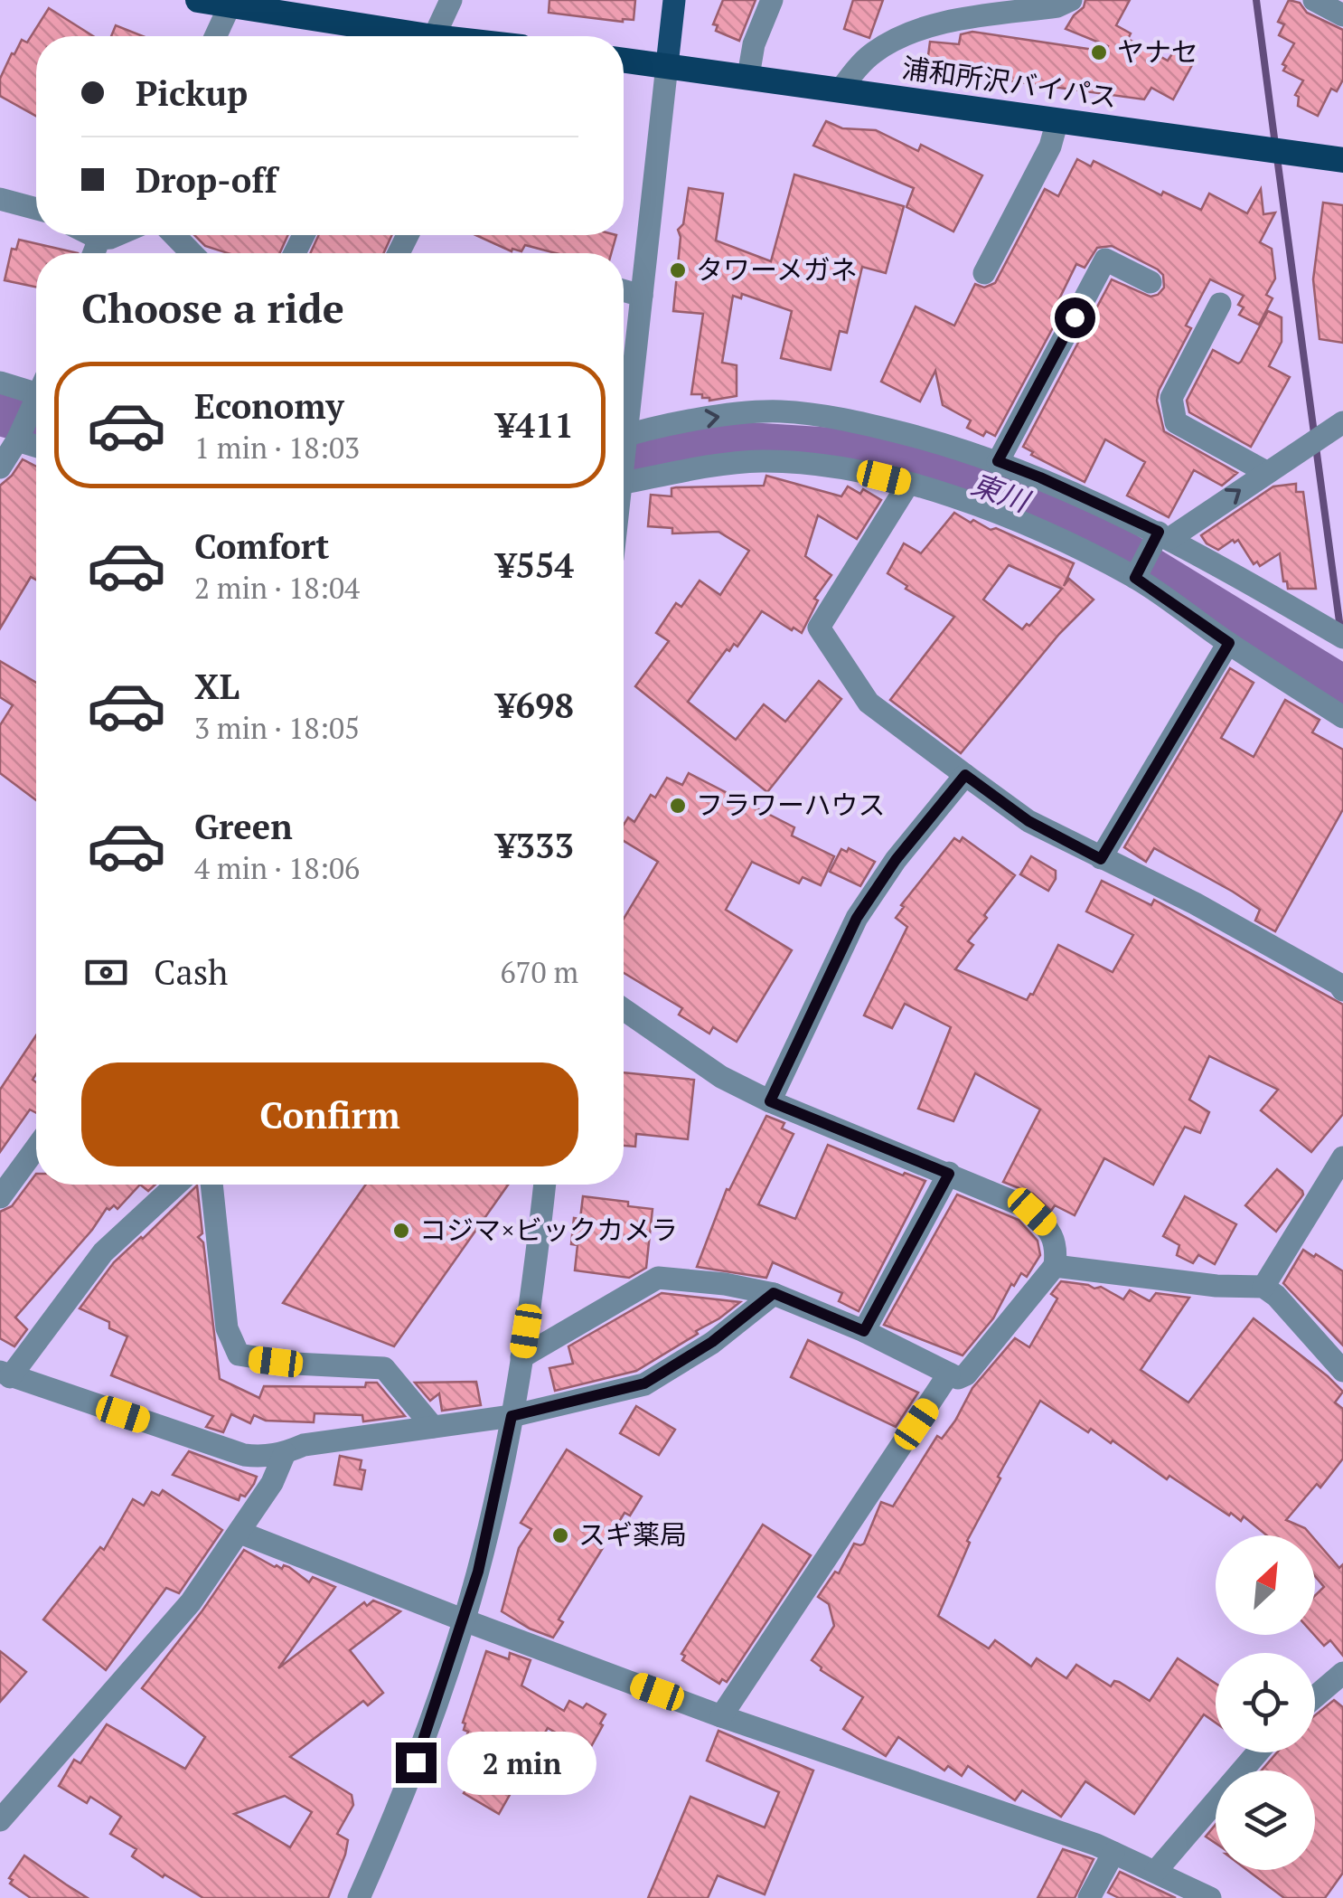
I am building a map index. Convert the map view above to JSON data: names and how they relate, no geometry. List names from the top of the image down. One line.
{"streets":{"highway":["浦和所沢バイパス"]},"water":["東川"],"places":["ヤナセ","タワーメガネ","フラワーハウス","コジマ×ビックカメラ","スギ薬局"],"north":"top right","page":{"banner":["Pickup","Drop-off"],"heading":"Choose a ride","list":[{"name":"Economy","note":"1 min · 18:03","value":"¥411"},{"name":"Comfort","note":"2 min · 18:04","value":"¥554"},{"name":"XL","note":"3 min · 18:05","value":"¥698"},{"name":"Green","note":"4 min · 18:06","value":"¥333"}],"pay":["Cash","670 m"],"buttons":"Confirm","bubble":"2 min"}}
